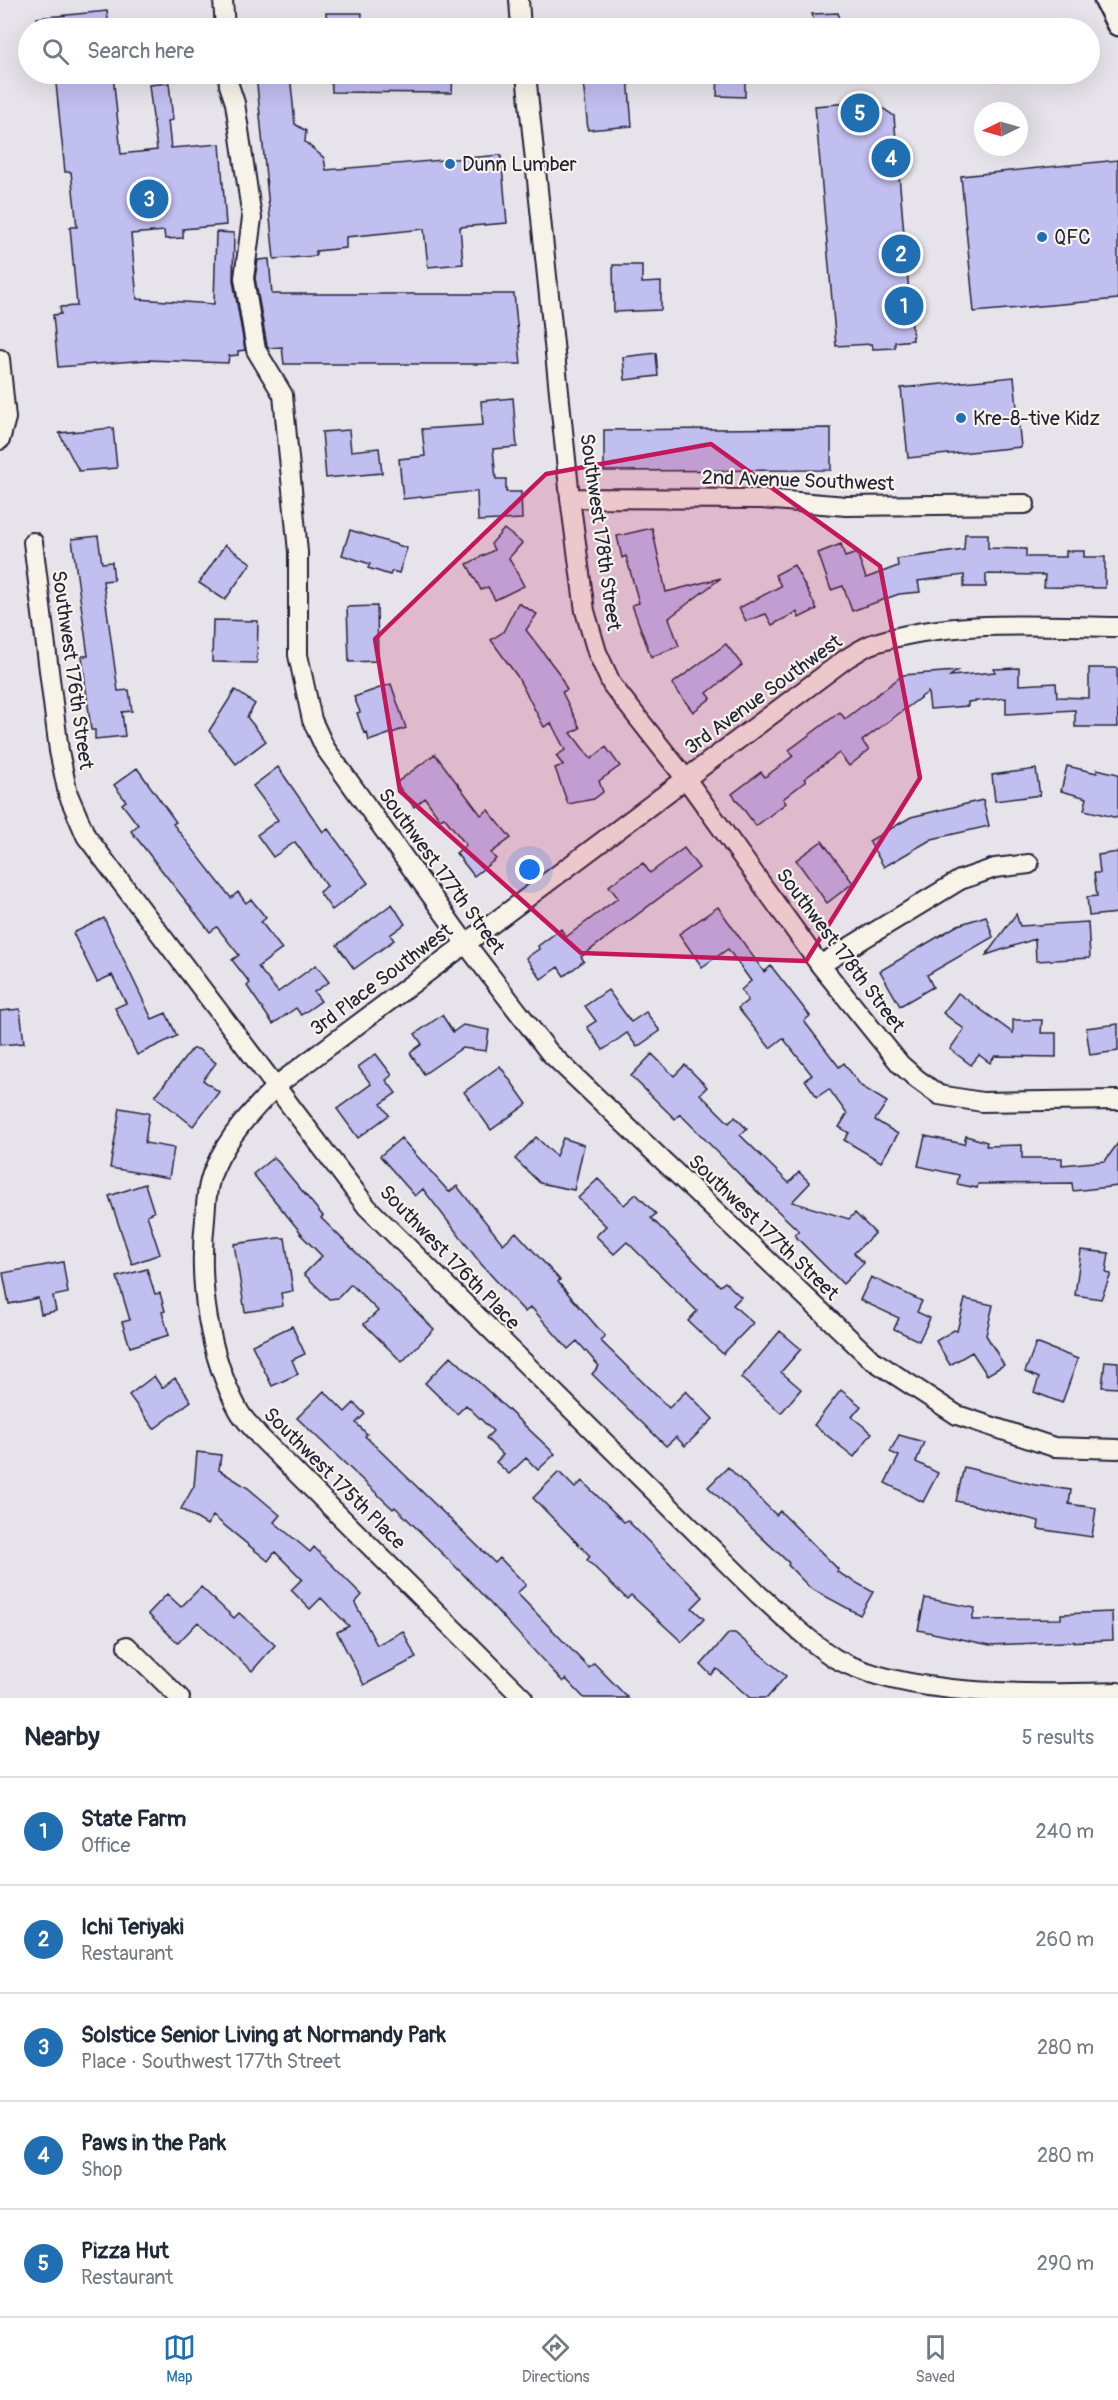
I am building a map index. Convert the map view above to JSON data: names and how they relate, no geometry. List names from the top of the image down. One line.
{"streets":{"street":["2nd Avenue Southwest","Southwest 178th Street","Southwest 176th Street","3rd Avenue Southwest","Southwest 177th Street","3rd Place Southwest","Southwest 176th Place","Southwest 175th Place"]},"crossings":[["2nd Avenue Southwest","Southwest 178th Street"],["Southwest 178th Street","3rd Avenue Southwest"],["Southwest 178th Street","3rd Place Southwest"],["Southwest 176th Street","Southwest 176th Place"],["3rd Avenue Southwest","3rd Place Southwest"],["Southwest 177th Street","3rd Place Southwest"],["3rd Place Southwest","Southwest 176th Place"],["3rd Place Southwest","Southwest 175th Place"],["Southwest 176th Place","Southwest 175th Place"]],"places":["Dunn Lumber","QFC","Kre-8-tive Kidz"],"north":"left","page":{"search":"Search here","pins":["5","4","3","2","1"],"heading":["Nearby","5 results"],"list":[{"mark":"1","name":"State Farm","note":"Office","value":"240 m"},{"mark":"2","name":"Ichi Teriyaki","note":"Restaurant","value":"260 m"},{"mark":"3","name":"Solstice Senior Living at Normandy Park","note":"Place · Southwest 177th Street","value":"280 m"},{"mark":"4","name":"Paws in the Park","note":"Shop","value":"280 m"},{"mark":"5","name":"Pizza Hut","note":"Restaurant","value":"290 m"}],"nav":["Map","Directions","Saved"]}}
